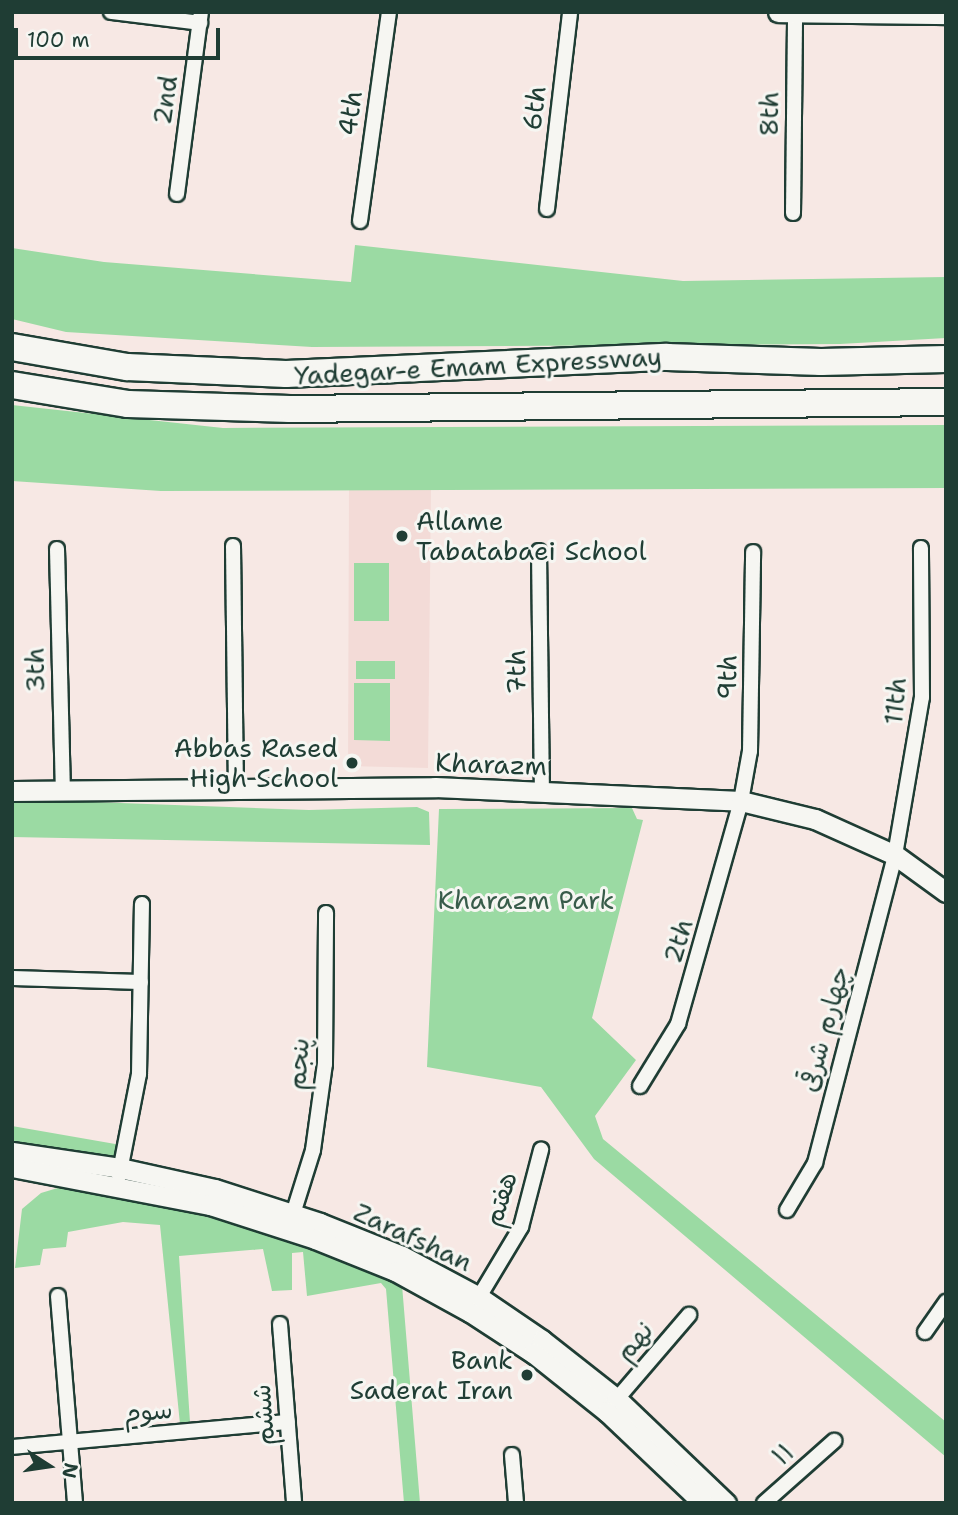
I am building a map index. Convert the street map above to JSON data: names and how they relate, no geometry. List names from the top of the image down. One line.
{"streets":{"highway":["Yadegar-e Emam Expressway"],"street":["2nd","6th","4th","8th","3th","7th","9th","11th","Kharazm","2th","چهارم شرقی","پنجم","هفتم","Zarafshan","نهم","سوم","ششم","۱۱"]},"crossings":[["3th","Kharazm"],["7th","Kharazm"],["9th","Kharazm"],["9th","2th"],["11th","Kharazm"],["11th","چهارم شرقی"],["Kharazm","2th"],["Kharazm","چهارم شرقی"],["پنجم","Zarafshan"],["هفتم","Zarafshan"],["Zarafshan","نهم"],["سوم","ششم"]],"parks":["Kharazm Park"],"places":["Allame Tabatabaei School","Abbas Rased High School","Bank Saderat Iran"],"scale_bar":"100 m","north":"right"}
